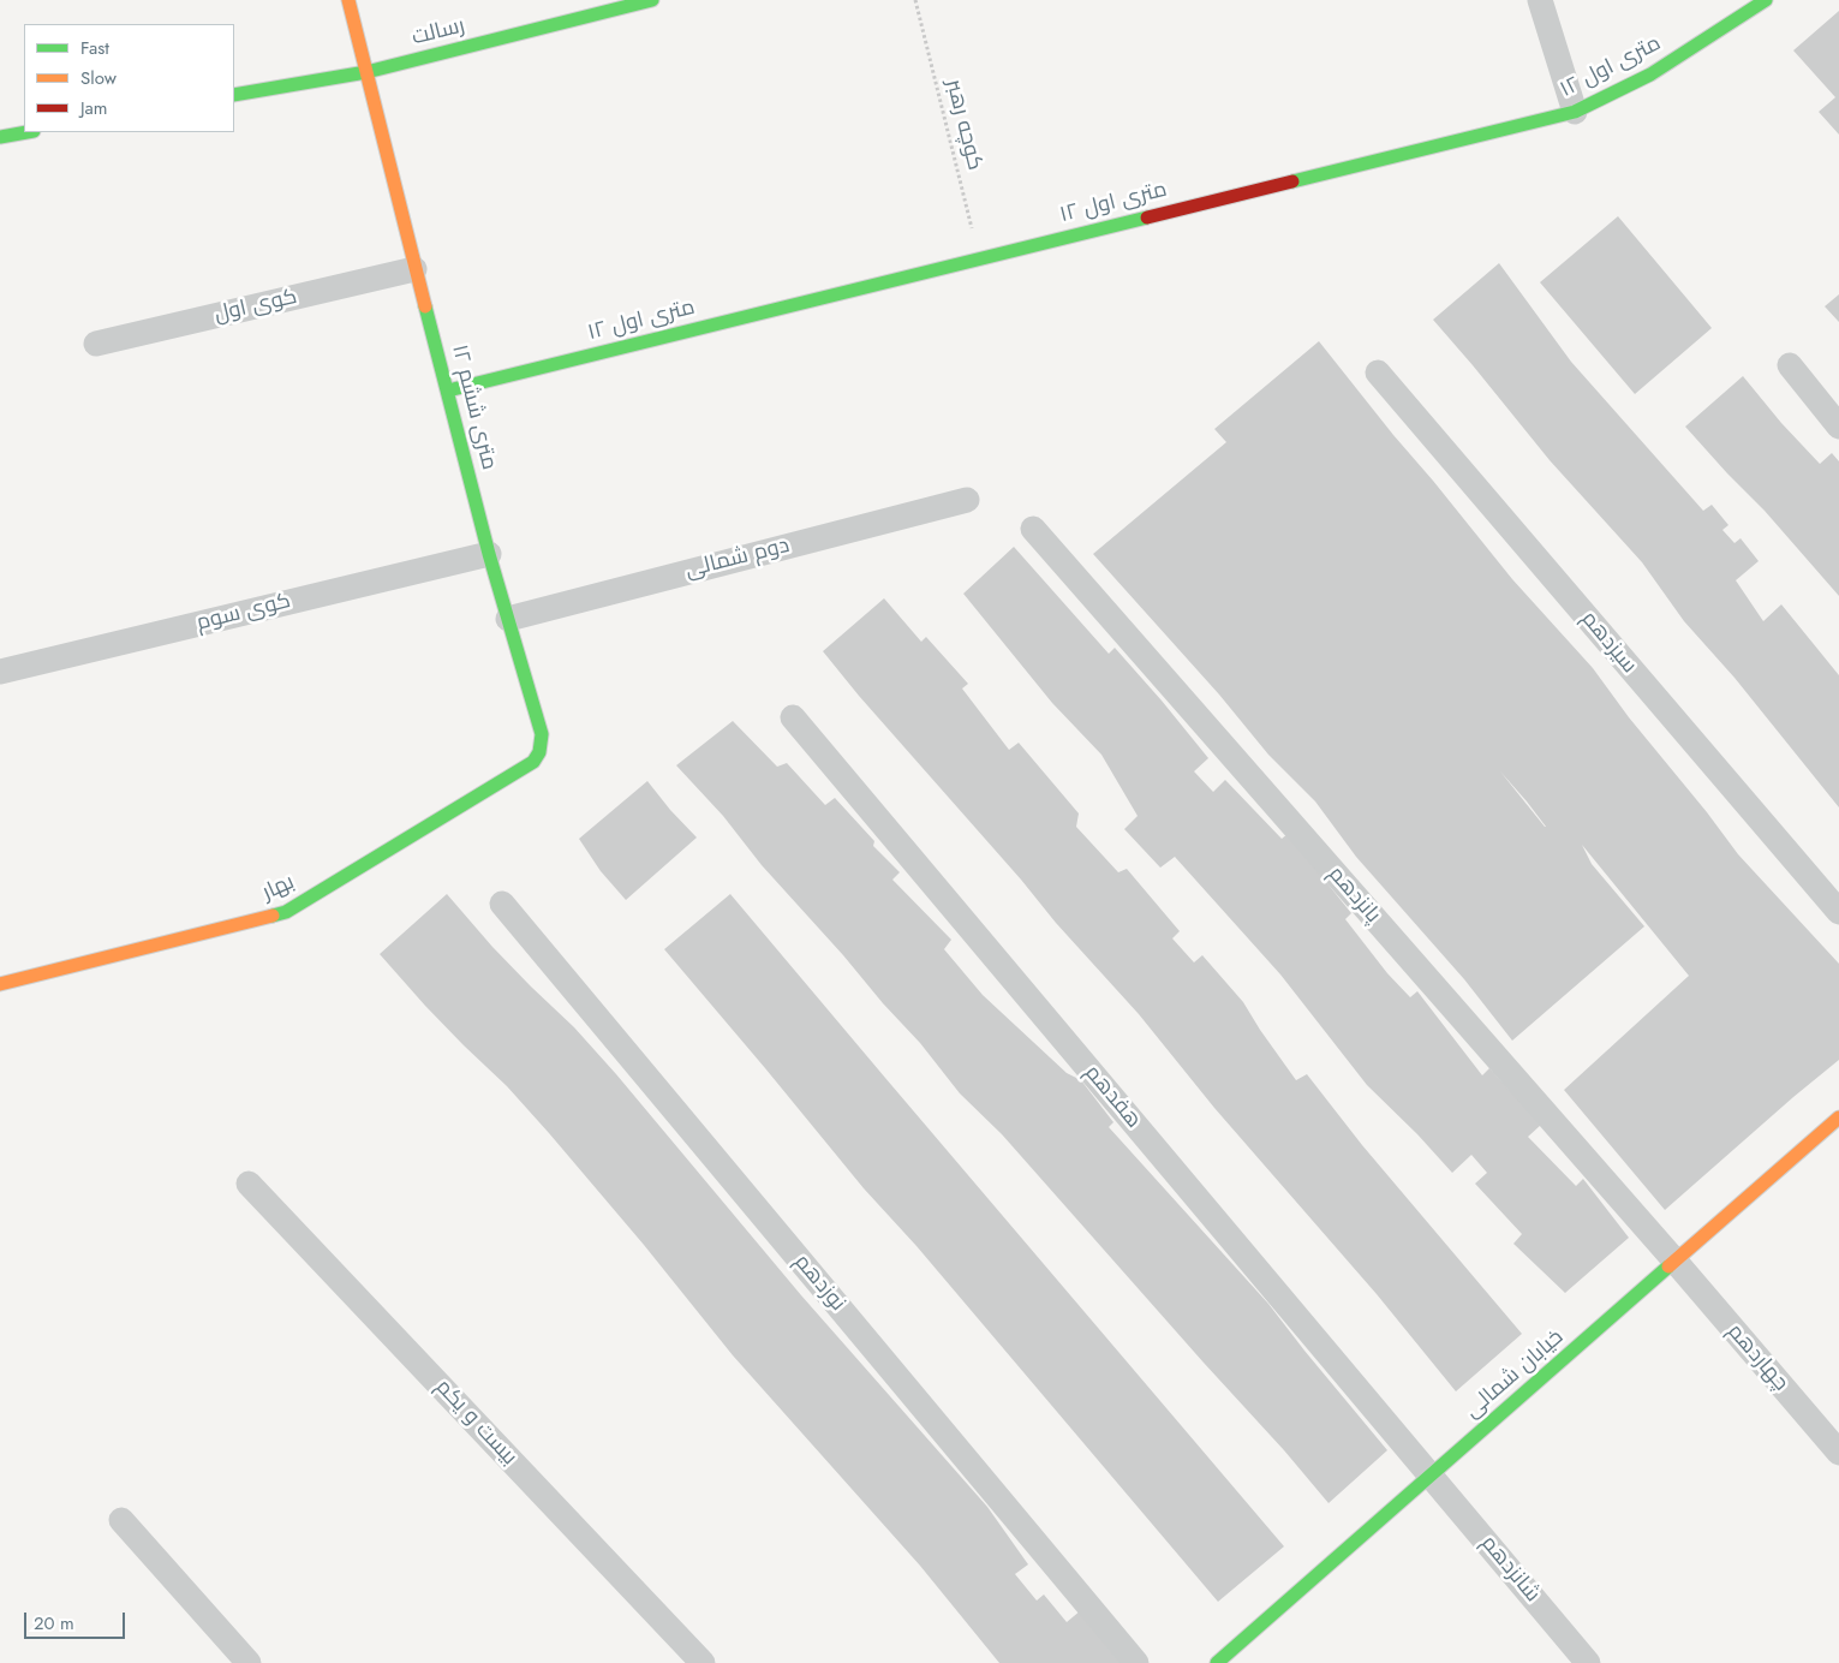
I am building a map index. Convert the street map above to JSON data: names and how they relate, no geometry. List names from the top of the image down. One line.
{"streets":{"street":["رسالت","۱۲ متری اول","کوی اول","۱۲ متری ششم","دوم شمالی","کوی سوم","سیزدهم","بهار","پانزدهم","هفدهم","نوزدهم","چهاردهم","خیابان شمالی","بیست و یکم","شانزدهم"],"path":["کوچه رهبر"]},"crossings":[["رسالت","۱۲ متری ششم"],["۱۲ متری اول","کوچه رهبر"],["۱۲ متری اول","۱۲ متری ششم"],["کوی اول","۱۲ متری ششم"],["۱۲ متری ششم","دوم شمالی"],["۱۲ متری ششم","کوی سوم"],["۱۲ متری ششم","بهار"],["پانزدهم","چهاردهم"],["پانزدهم","خیابان شمالی"],["هفدهم","خیابان شمالی"],["هفدهم","شانزدهم"],["چهاردهم","خیابان شمالی"],["خیابان شمالی","شانزدهم"]],"legend":["Fast","Slow","Jam"],"scale_bar":"20 m"}
